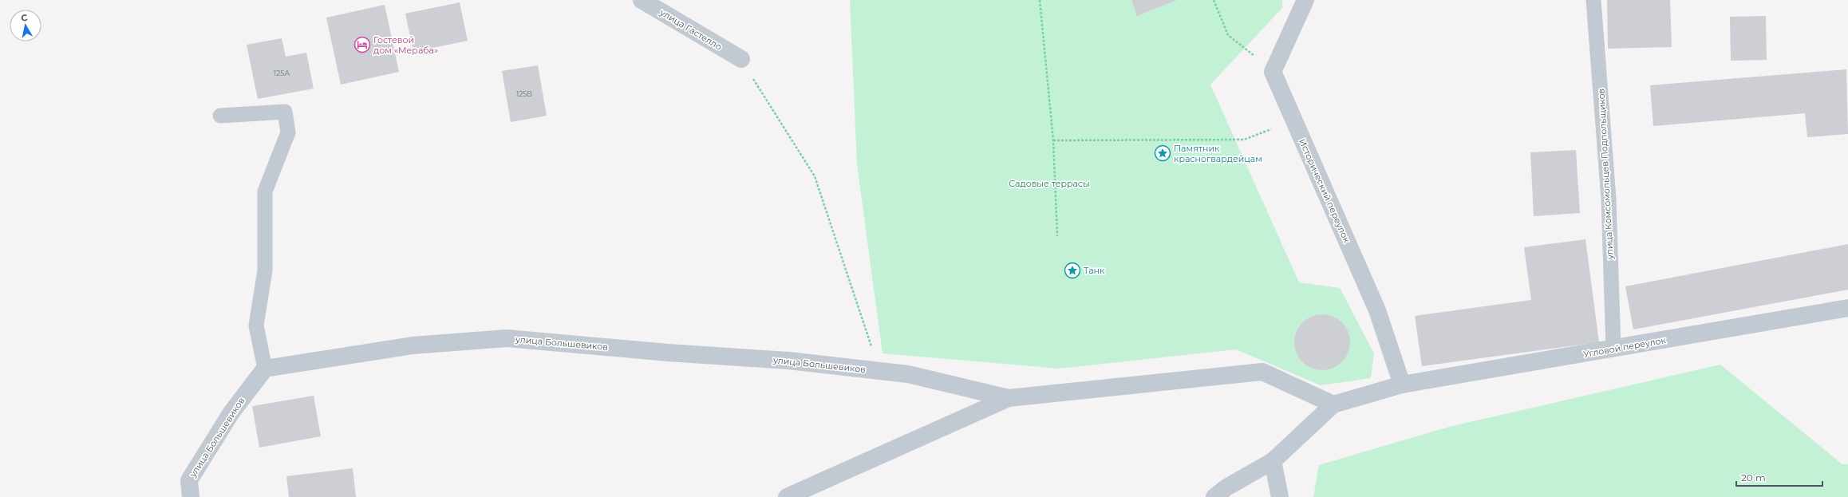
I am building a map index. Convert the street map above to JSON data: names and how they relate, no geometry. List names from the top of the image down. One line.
{"streets":{"street":["улица Гастелло","Исторический переулок","улица Большевиков","Угловой переулок"],"lane":["улица Комсомольцев Подпольщиков"]},"crossings":[["улица Комсомольцев Подпольщиков","Угловой переулок"],["Исторический переулок","Угловой переулок"]],"parks":["Садовые террасы"],"places":{"hotel":["Гостевой дом «Мераба»"],"place":["Памятник красногвардейцам","Танк"]},"house_numbers":["125А","125В"],"scale_bar":"20 m","north":"top"}
